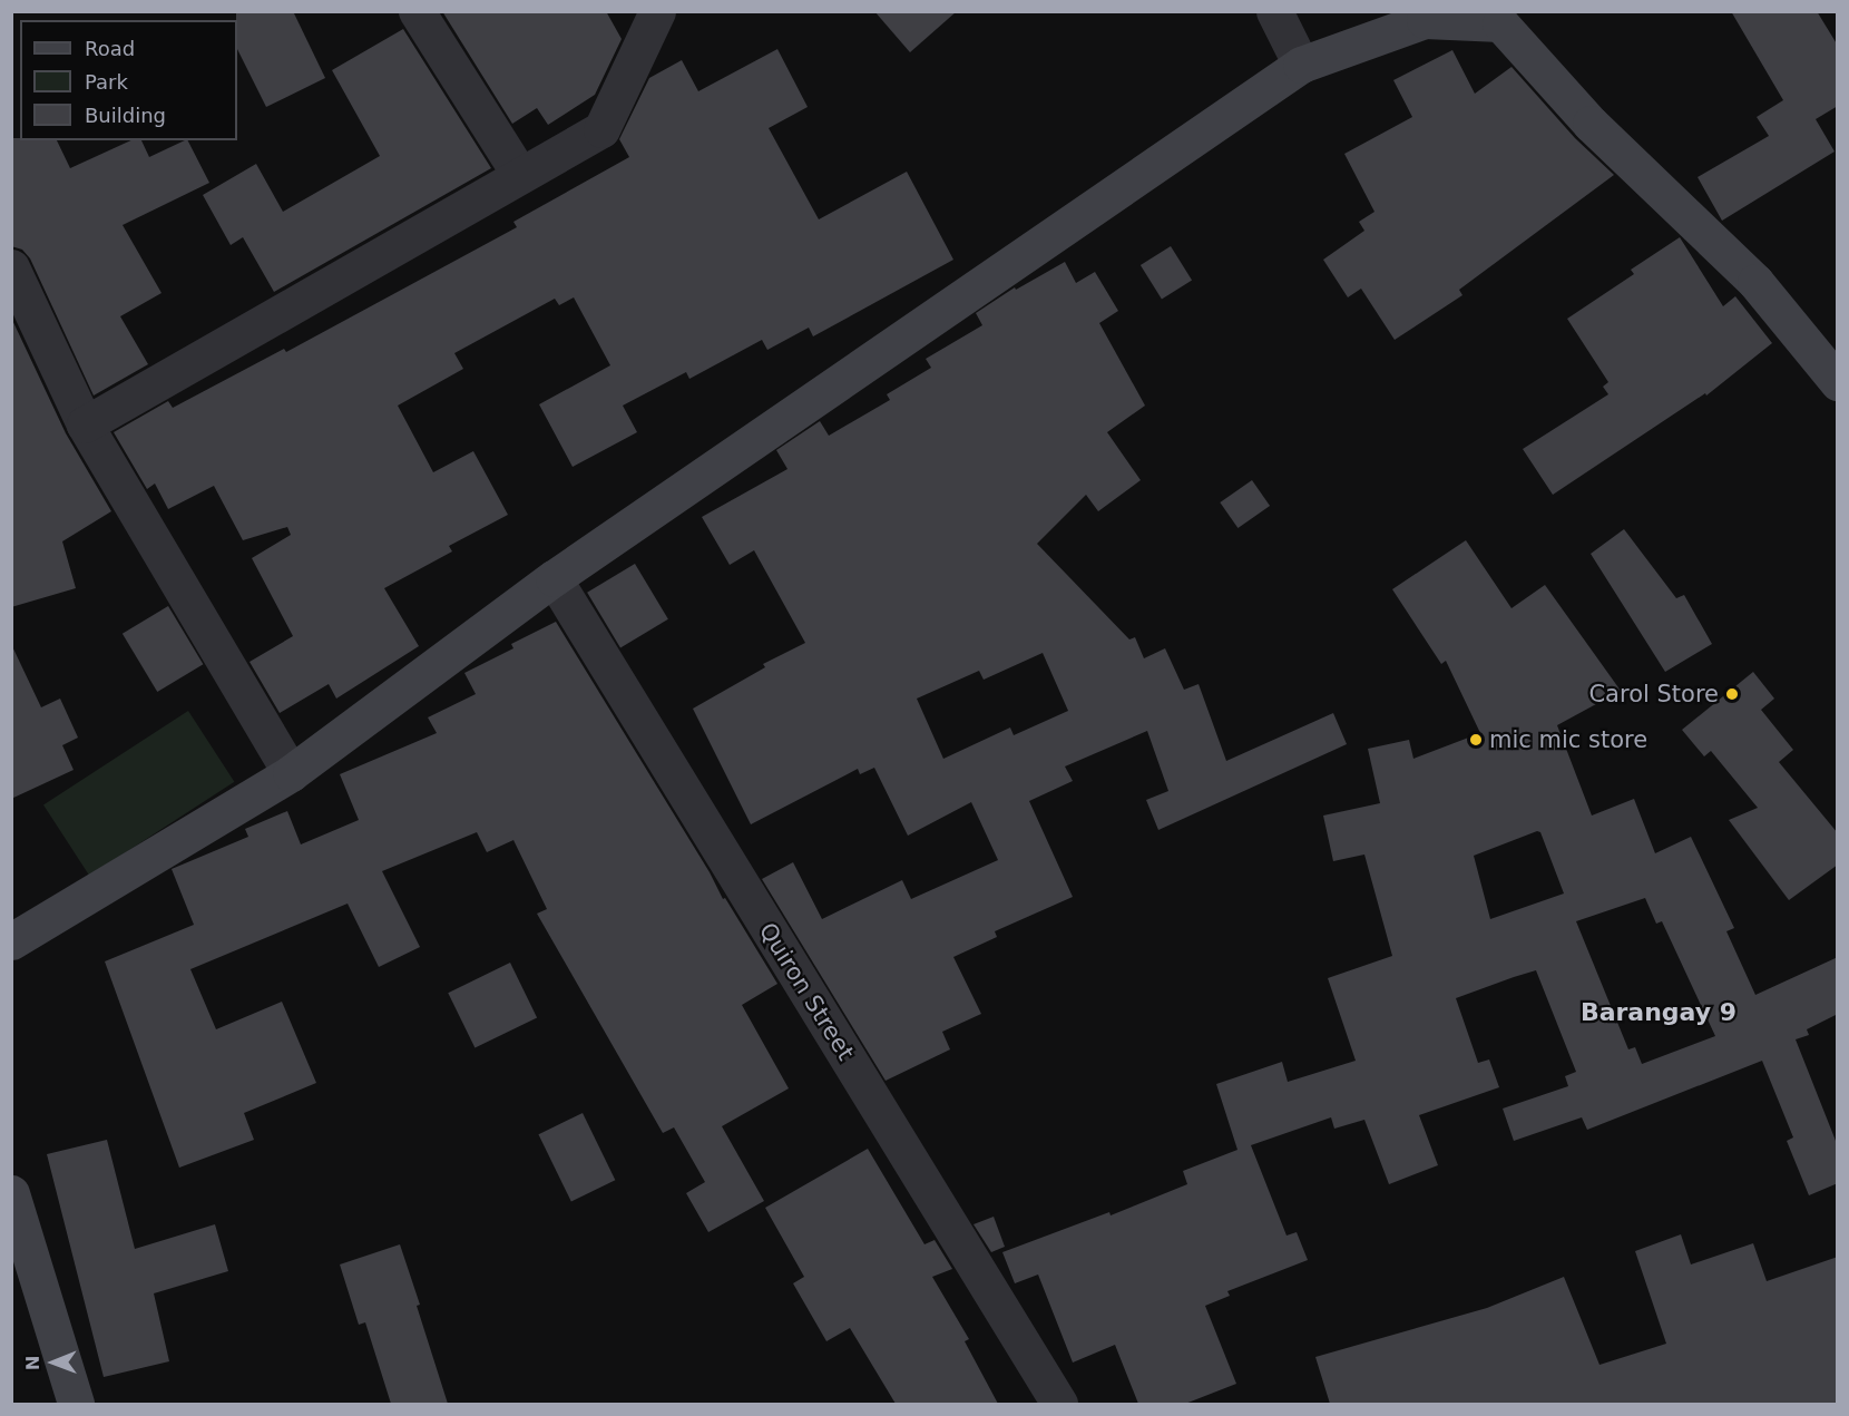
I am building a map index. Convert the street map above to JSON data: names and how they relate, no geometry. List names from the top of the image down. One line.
{"streets":{"street":["Quiron Street"]},"districts":["Barangay 9"],"places":["Carol Store","mic mic store"],"legend":["Road","Park","Building"],"north":"left"}
